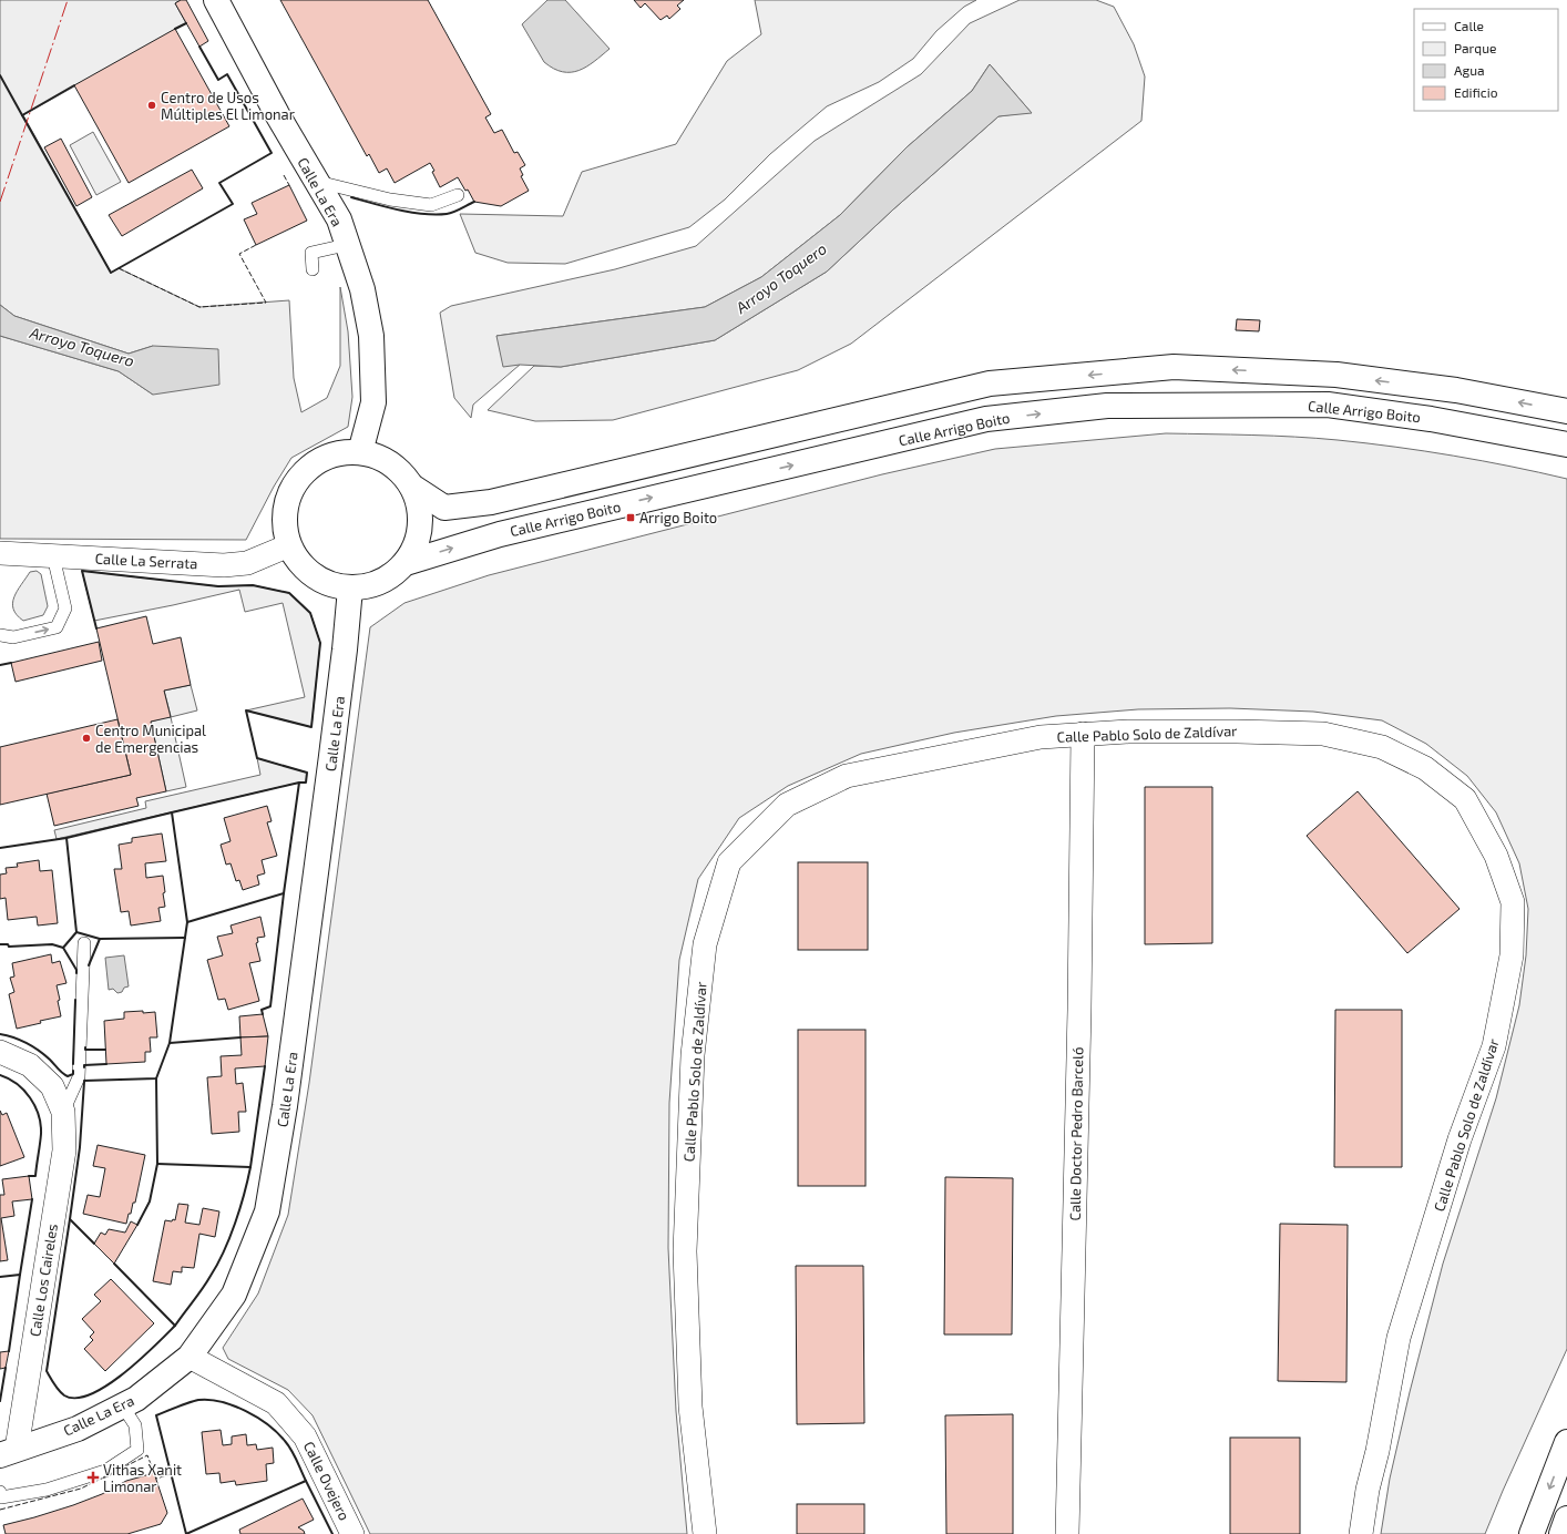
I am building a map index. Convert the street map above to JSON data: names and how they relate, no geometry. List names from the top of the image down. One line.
{"streets":{"main road":["Calle La Era","Calle Arrigo Boito"],"street":["Calle La Serrata","Calle Pablo Solo de Zaldívar","Calle Doctor Pedro Barceló","Calle Los Caireles","Calle Ovejero"]},"crossings":[["Calle La Era","Calle Arrigo Boito"],["Calle La Era","Calle La Serrata"],["Calle La Era","Calle Los Caireles"],["Calle La Era","Calle Ovejero"],["Calle Arrigo Boito","Calle La Serrata"],["Calle Pablo Solo de Zaldívar","Calle Doctor Pedro Barceló"]],"water":["Arroyo Toquero"],"places":{"other":["Centro de Usos Múltiples El Limonar","Centro Municipal de Emergencias"],"transit":["Arrigo Boito"],"health":["Vithas Xanit Limonar"]},"legend":["Calle","Parque","Agua","Edificio"]}
